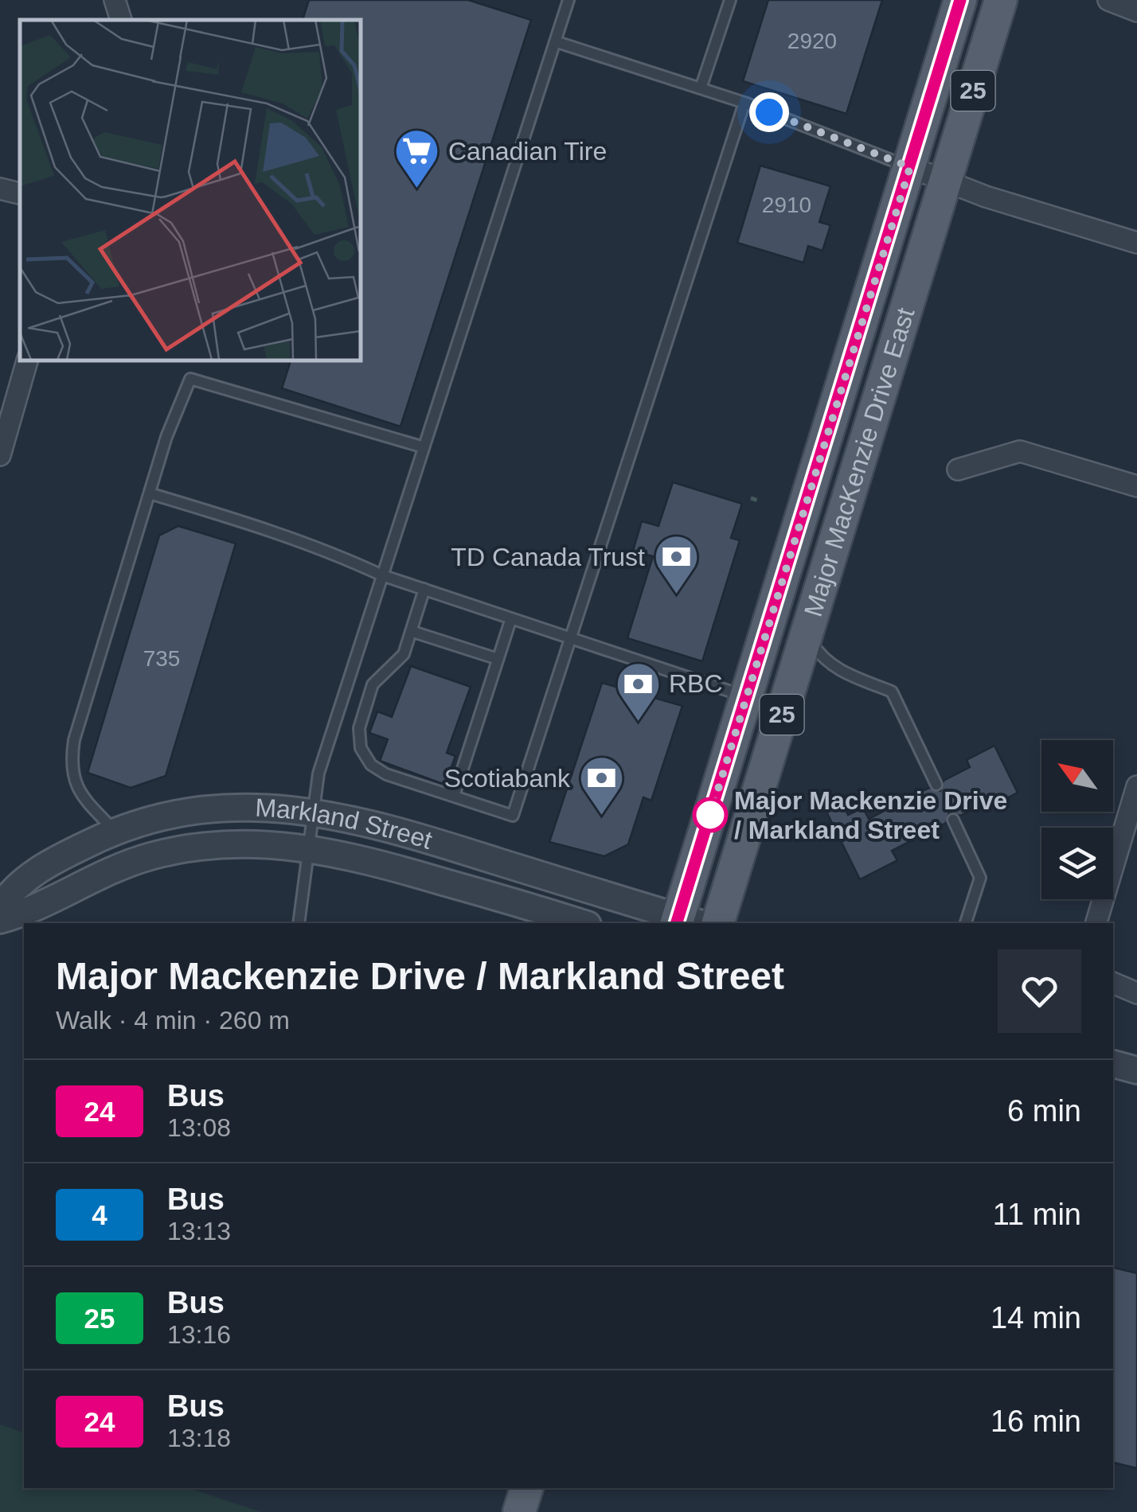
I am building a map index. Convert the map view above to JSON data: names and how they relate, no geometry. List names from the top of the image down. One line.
{"streets":{"main road":["25","Major MacKenzie Drive East"],"street":["Markland Street"]},"crossings":[["Major MacKenzie Drive East","Markland Street"]],"places":{"supermarket":["Canadian Tire"],"bank":["TD Canada Trust","RBC","Scotiabank"],"other":["Major Mackenzie Drive / Markland Street"]},"lines":["bus line 24"],"house_numbers":["2920","2910","735"],"north":"top left","page":{"heading":["Major Mackenzie Drive / Markland Street","Walk · 4 min · 260 m"],"list":[{"mark":"24","name":"Bus","note":"13:08","value":"6 min"},{"mark":"4","name":"Bus","note":"13:13","value":"11 min"},{"mark":"25","name":"Bus","note":"13:16","value":"14 min"},{"mark":"24","name":"Bus","note":"13:18","value":"16 min"}]}}
